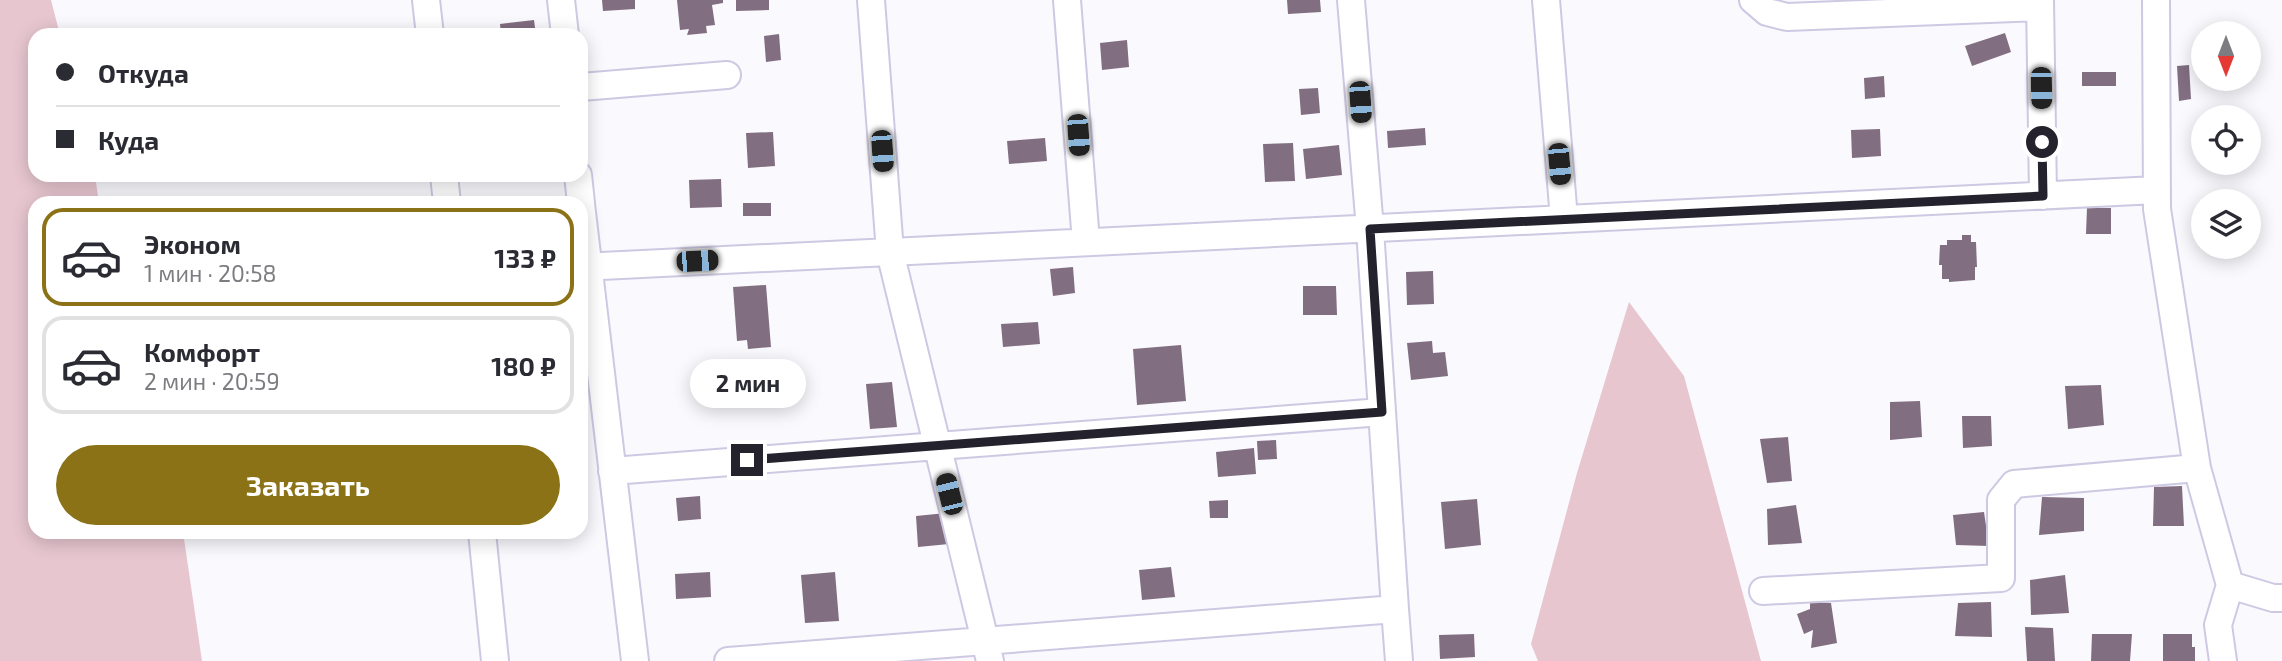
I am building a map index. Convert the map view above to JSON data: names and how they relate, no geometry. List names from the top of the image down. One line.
{"north":"bottom","page":{"banner":["Откуда","Куда"],"list":[{"name":"Эконом","note":"1 мин · 20:58","value":"133 ₽"},{"name":"Комфорт","note":"2 мин · 20:59","value":"180 ₽"}],"bubble":"2 мин","buttons":"Заказать"}}
